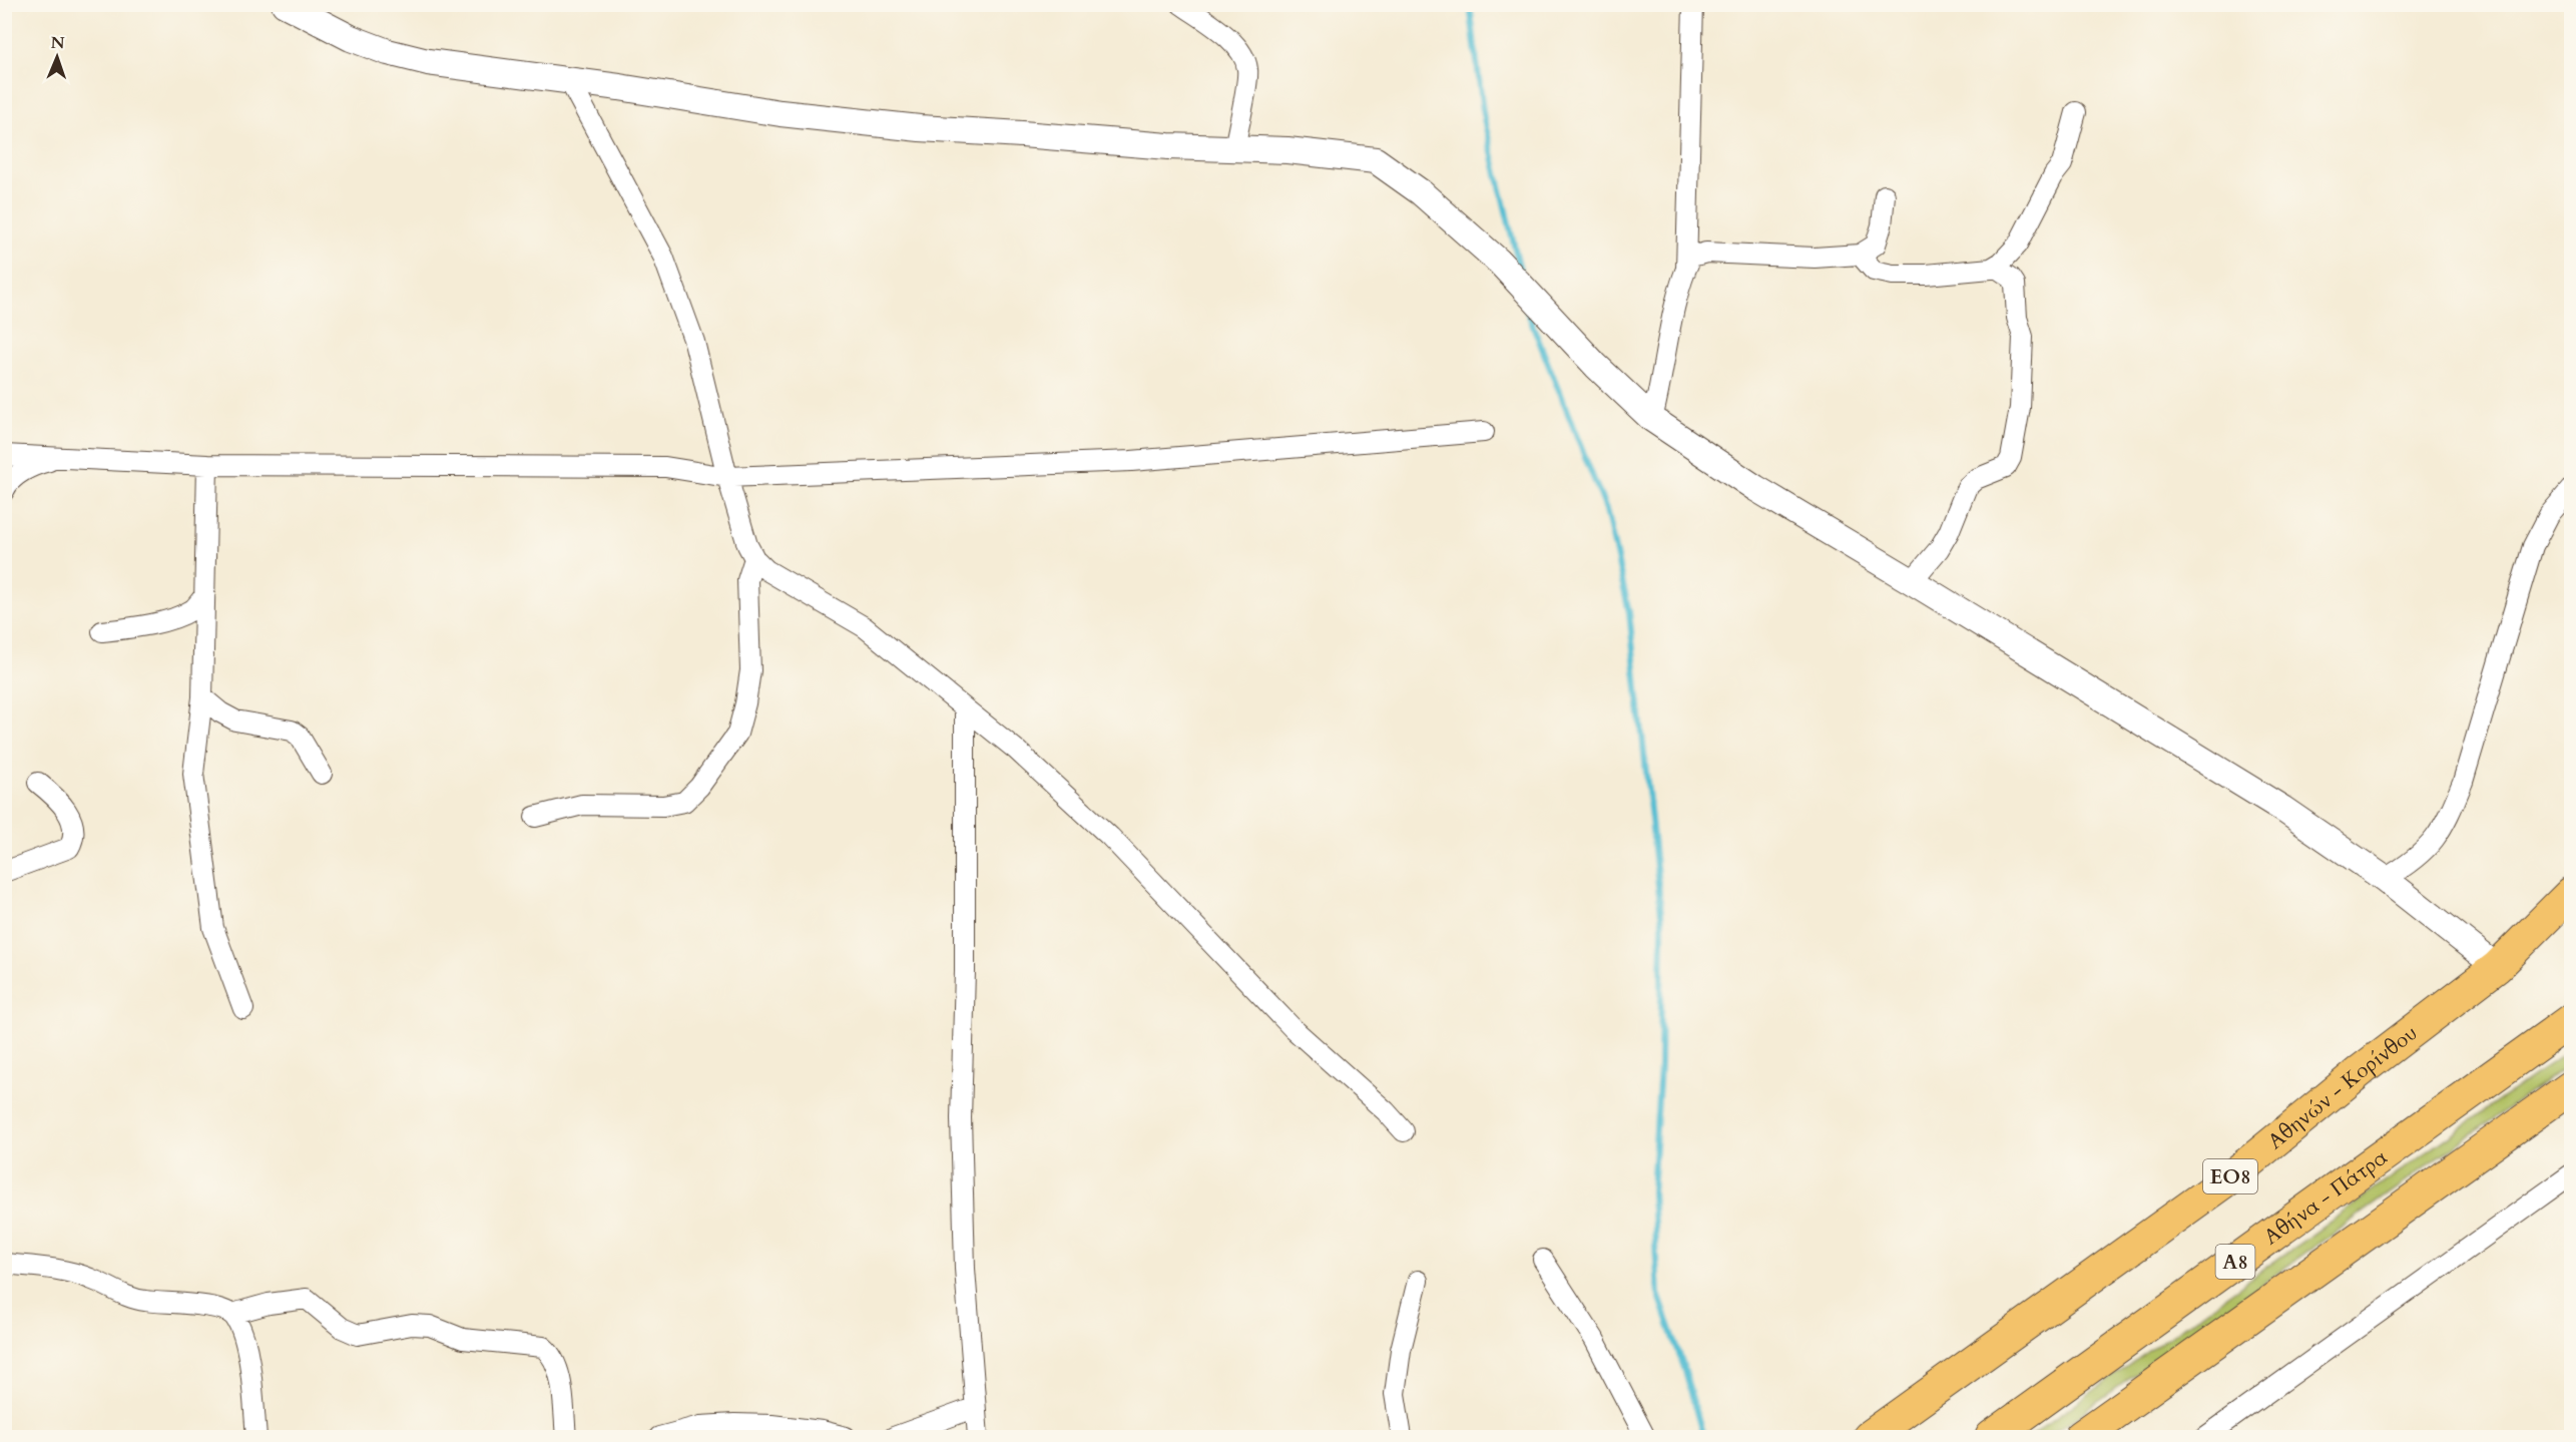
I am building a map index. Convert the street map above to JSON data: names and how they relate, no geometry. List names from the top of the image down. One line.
{"streets":{"highway":["Αθήνα - Πάτρα","Α8"],"main road":["Αθηνών - Κορίνθου","ΕΟ8"]},"north":"top"}
